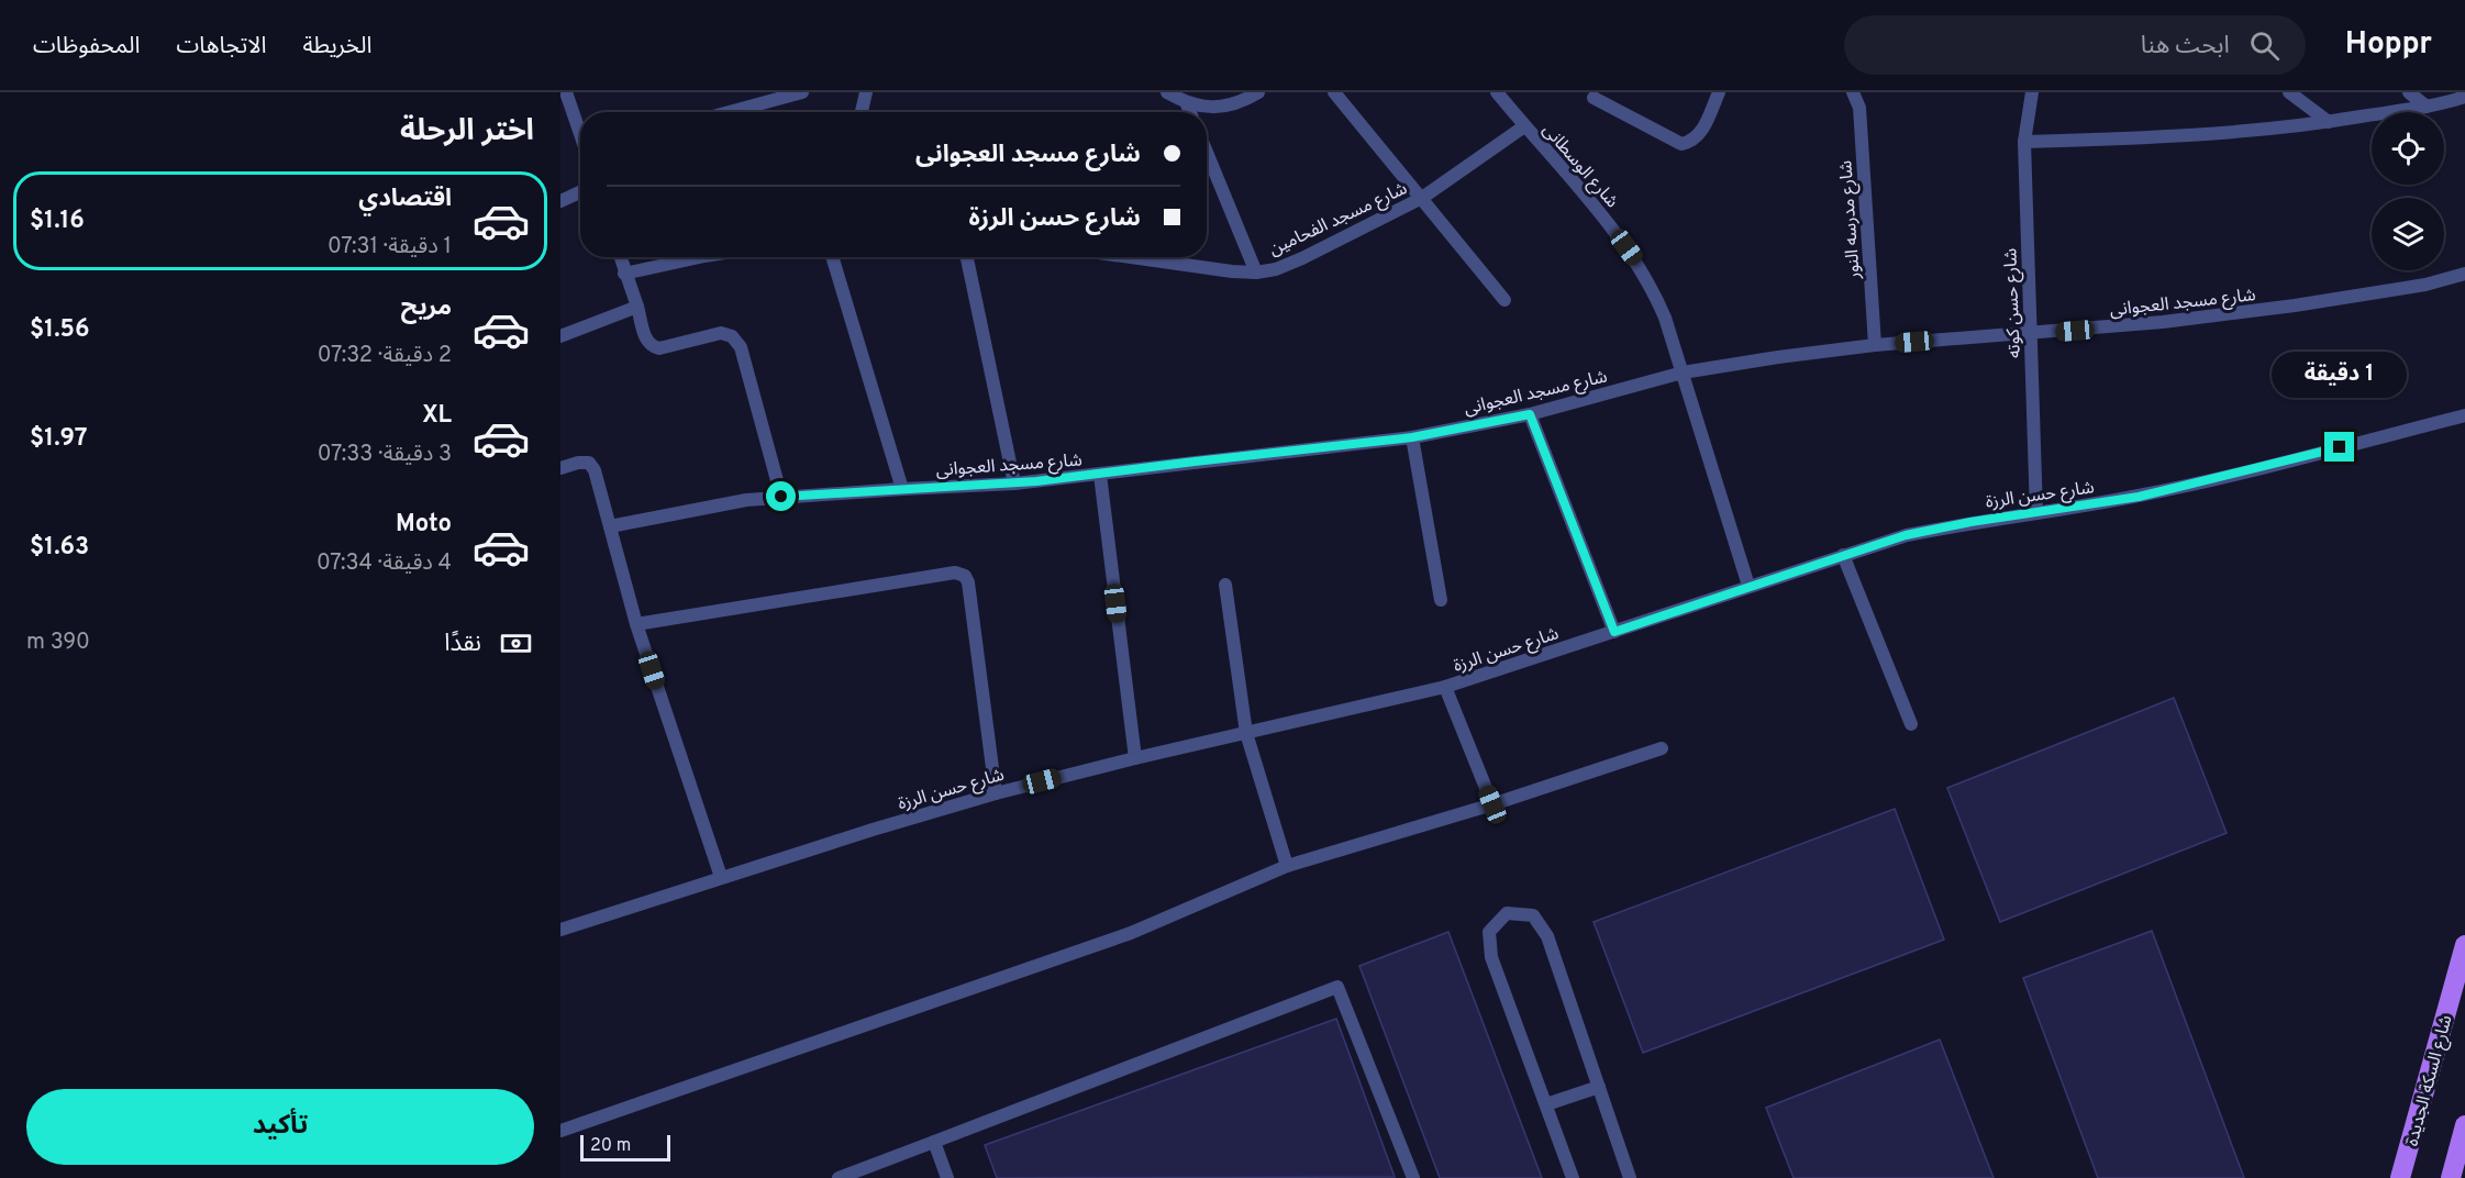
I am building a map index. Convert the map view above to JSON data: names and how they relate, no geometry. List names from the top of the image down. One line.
{"streets":{"main road":["شارع السكة الجديدة"],"street":["شارع الوسطانى","شارع مسجد الفحامين","شارع مدرسه النور","شارع مسجد العجوانى","شارع حسن كوته","شارع حسن الرزة"]},"crossings":[["شارع الوسطانى","شارع مسجد الفحامين"],["شارع الوسطانى","شارع مسجد العجوانى"],["شارع الوسطانى","شارع حسن الرزة"],["شارع مدرسه النور","شارع مسجد العجوانى"],["شارع مسجد العجوانى","شارع حسن كوته"],["شارع حسن كوته","شارع حسن الرزة"]],"scale_bar":"20 m","page":{"header":"Hoppr","search":"ابحث هنا","nav":["الخريطة","الاتجاهات","المحفوظات"],"heading":"اختر الرحلة","banner":["شارع مسجد العجوانى","شارع حسن الرزة"],"list":[{"name":"اقتصادي","note":"1 دقيقة · 07:31","value":"$1.16"},{"name":"مريح","note":"2 دقيقة · 07:32","value":"$1.56"},{"name":"XL","note":"3 دقيقة · 07:33","value":"$1.97"},{"name":"Moto","note":"4 دقيقة · 07:34","value":"$1.63"}],"bubble":"1 دقيقة","pay":["نقدًا","390 m"],"buttons":"تأكيد","scale":"20 m"}}
